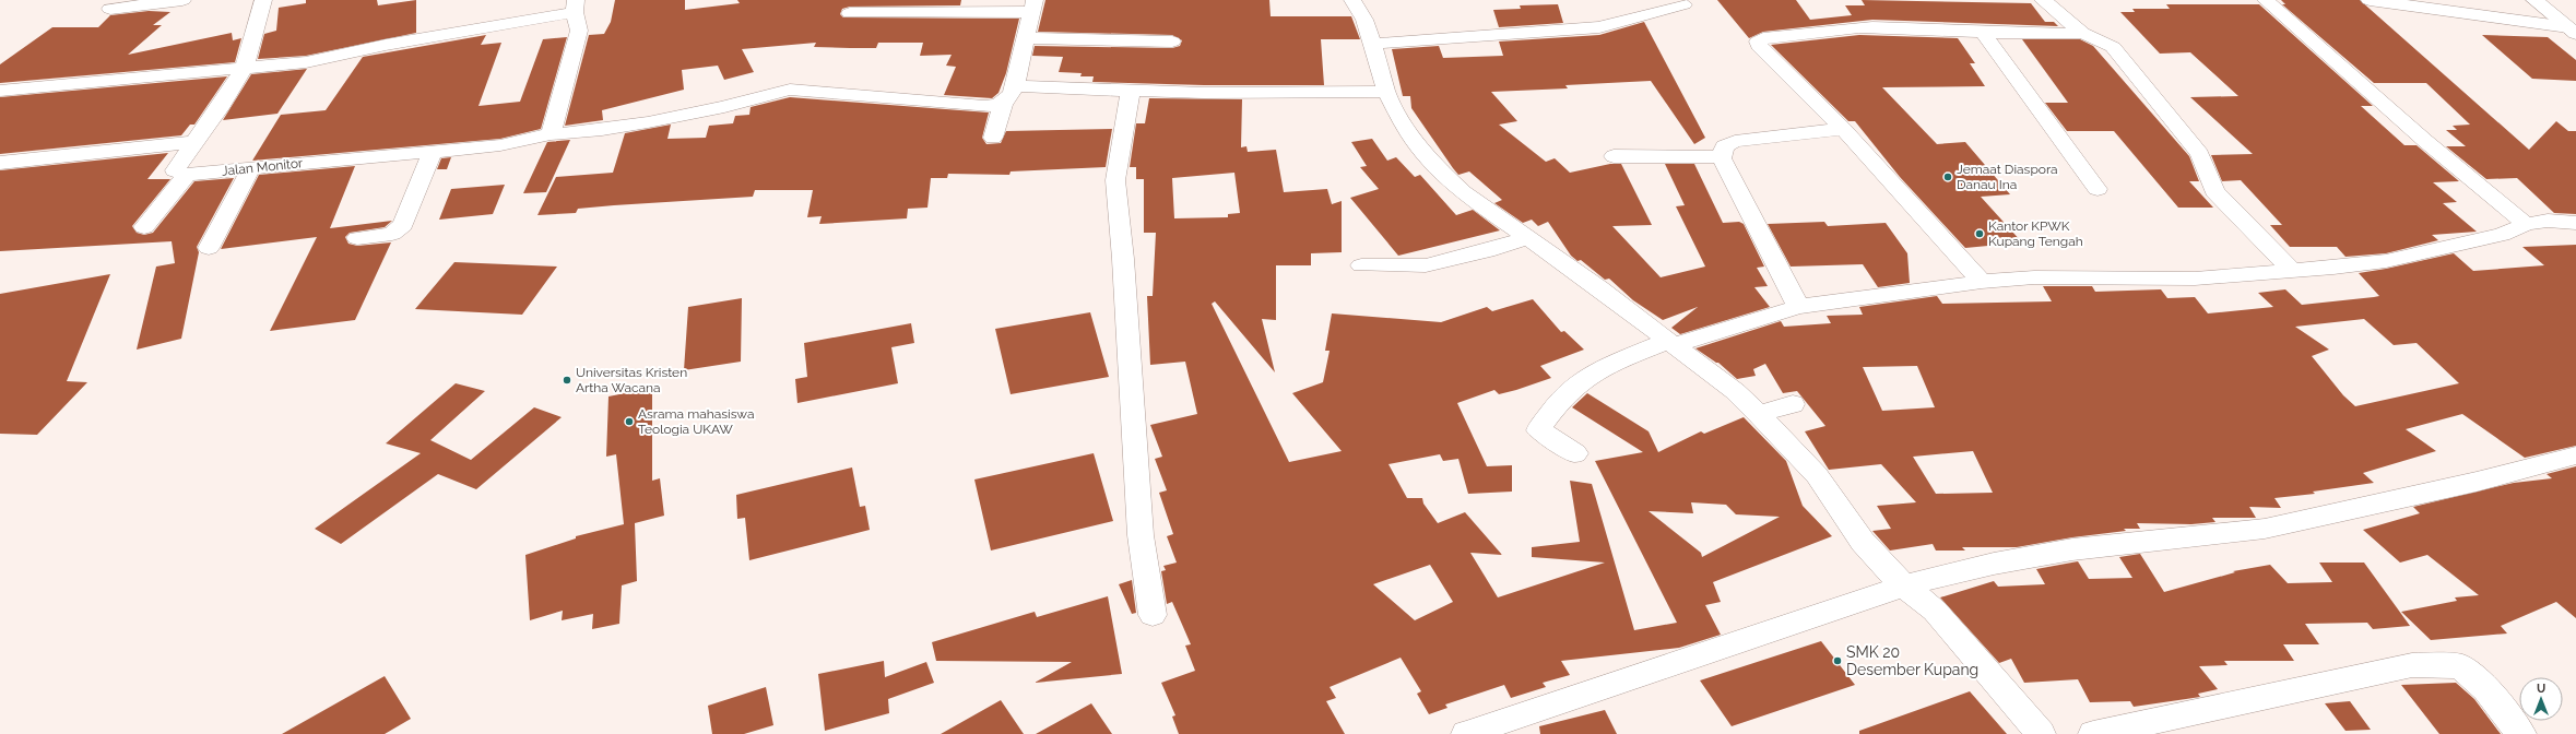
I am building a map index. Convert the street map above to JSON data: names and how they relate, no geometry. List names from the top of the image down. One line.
{"streets":{"street":["Jalan Monitor"]},"places":["Jemaat Diaspora Danau Ina","Kantor KPWK Kupang Tengah","Universitas Kristen Artha Wacana","Asrama mahasiswa Teologia UKAW","SMK 20 Desember Kupang"],"north":"top"}
